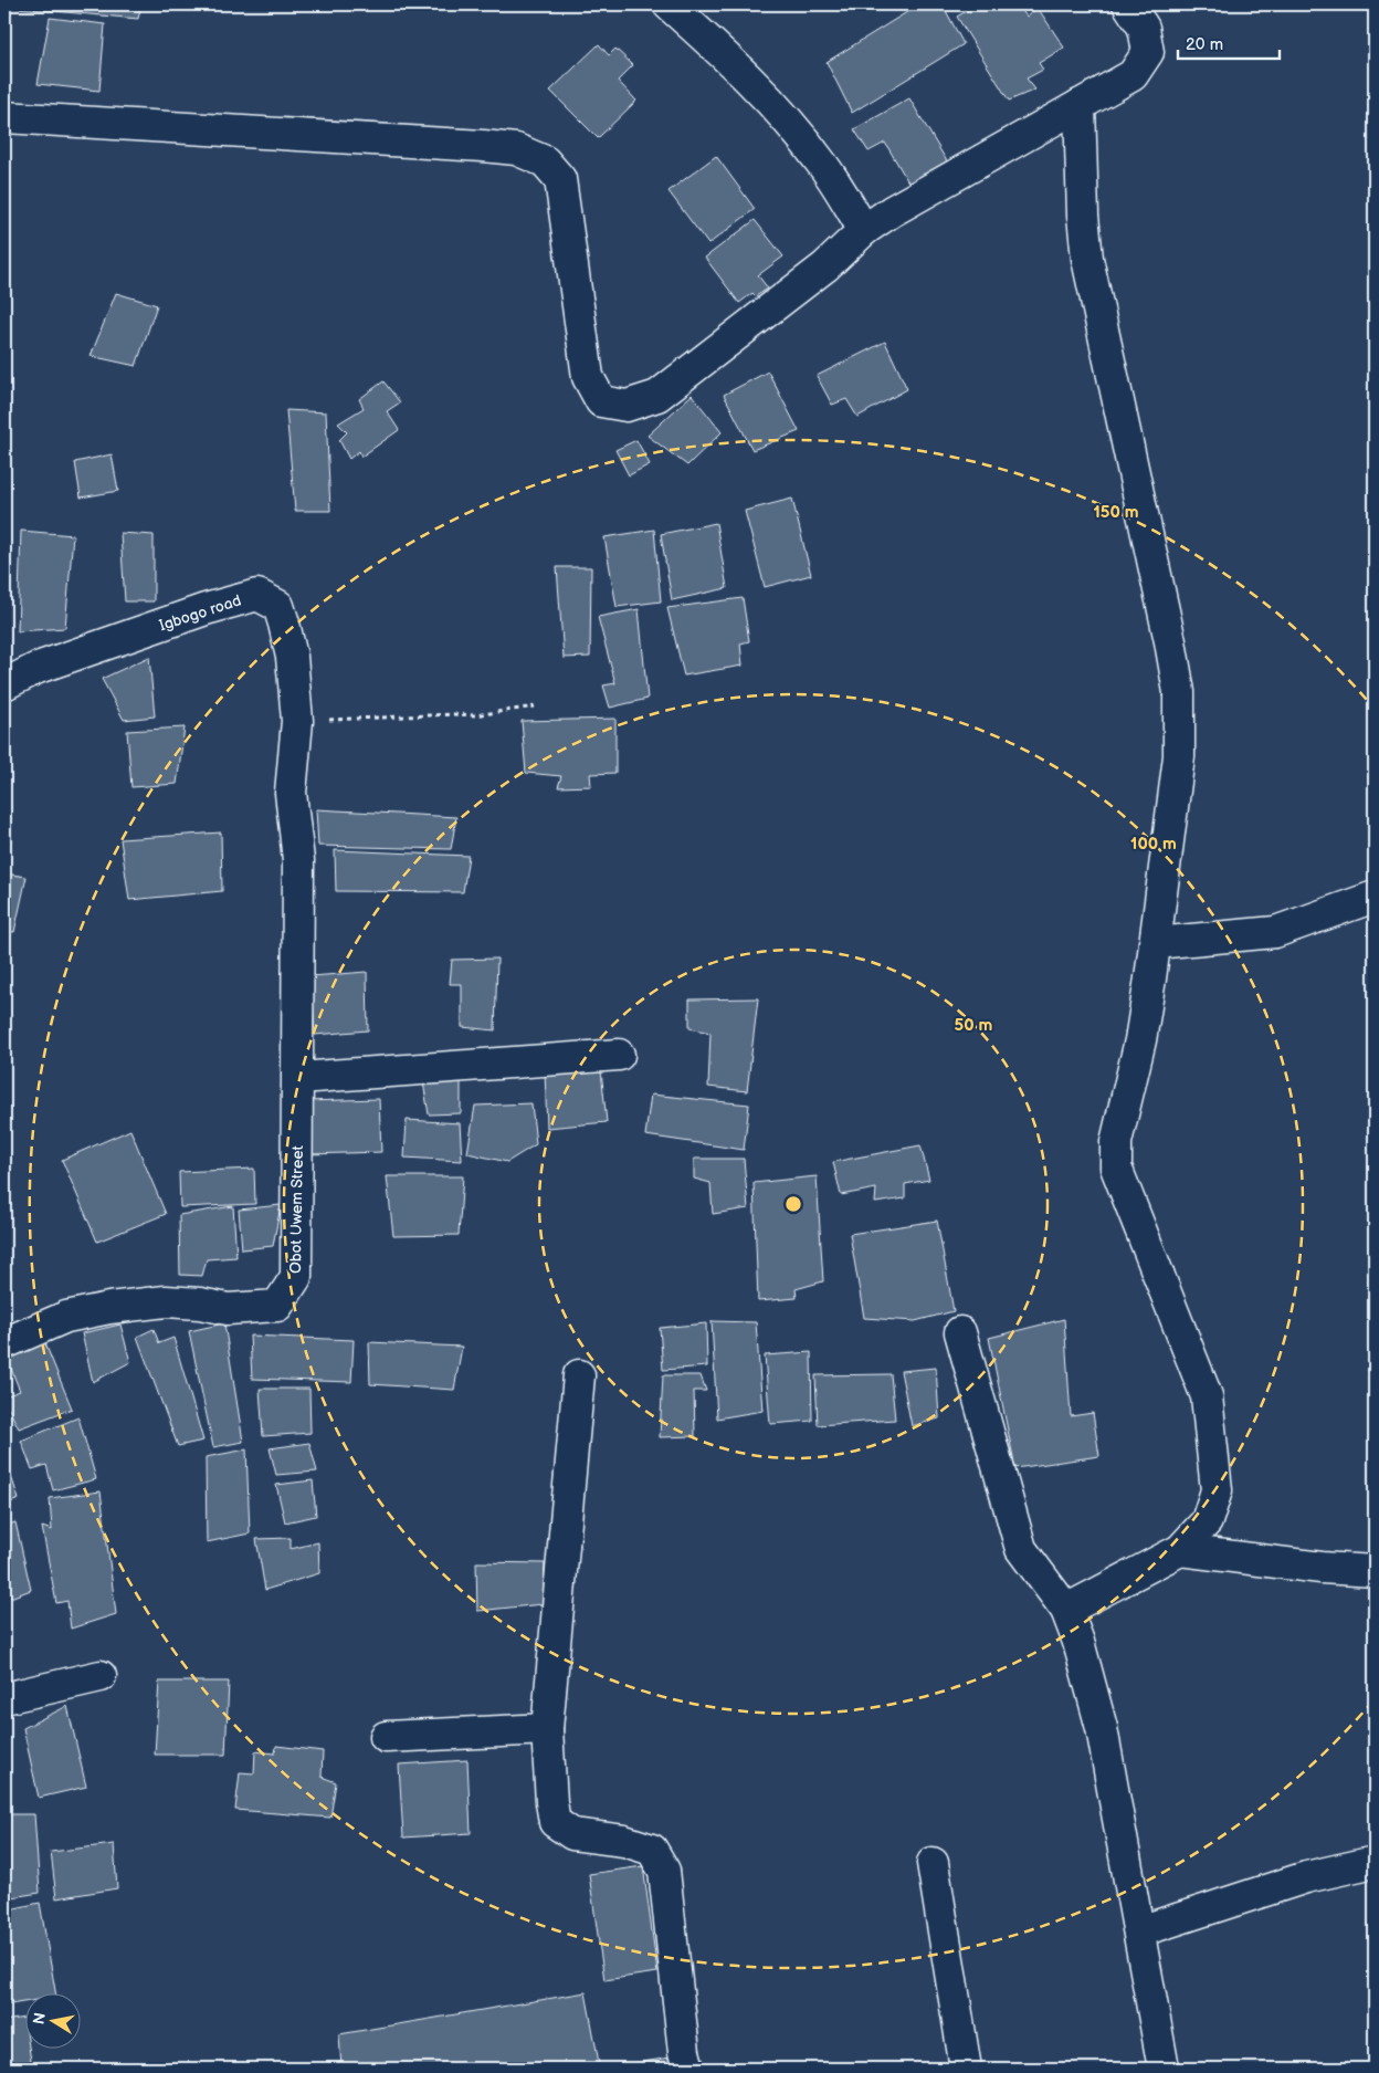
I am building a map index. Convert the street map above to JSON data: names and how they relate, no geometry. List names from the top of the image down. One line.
{"streets":{"street":["Igbogo road","Obot Uwem Street"]},"crossings":[["Igbogo road","Obot Uwem Street"]],"scale_bar":"20 m","north":"left","rings":["150 m","100 m","50 m"]}
